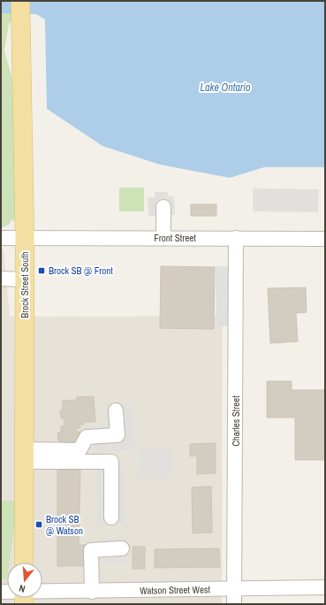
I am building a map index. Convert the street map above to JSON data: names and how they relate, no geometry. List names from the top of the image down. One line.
{"streets":{"main road":["Brock Street South"],"street":["Front Street","Charles Street","Watson Street West"]},"crossings":[["Front Street","Brock Street South"],["Front Street","Charles Street"],["Charles Street","Watson Street West"]],"water":["Lake Ontario"],"places":{"transit":["Brock SB @ Front","Brock SB @ Watson"]},"north":"bottom"}
